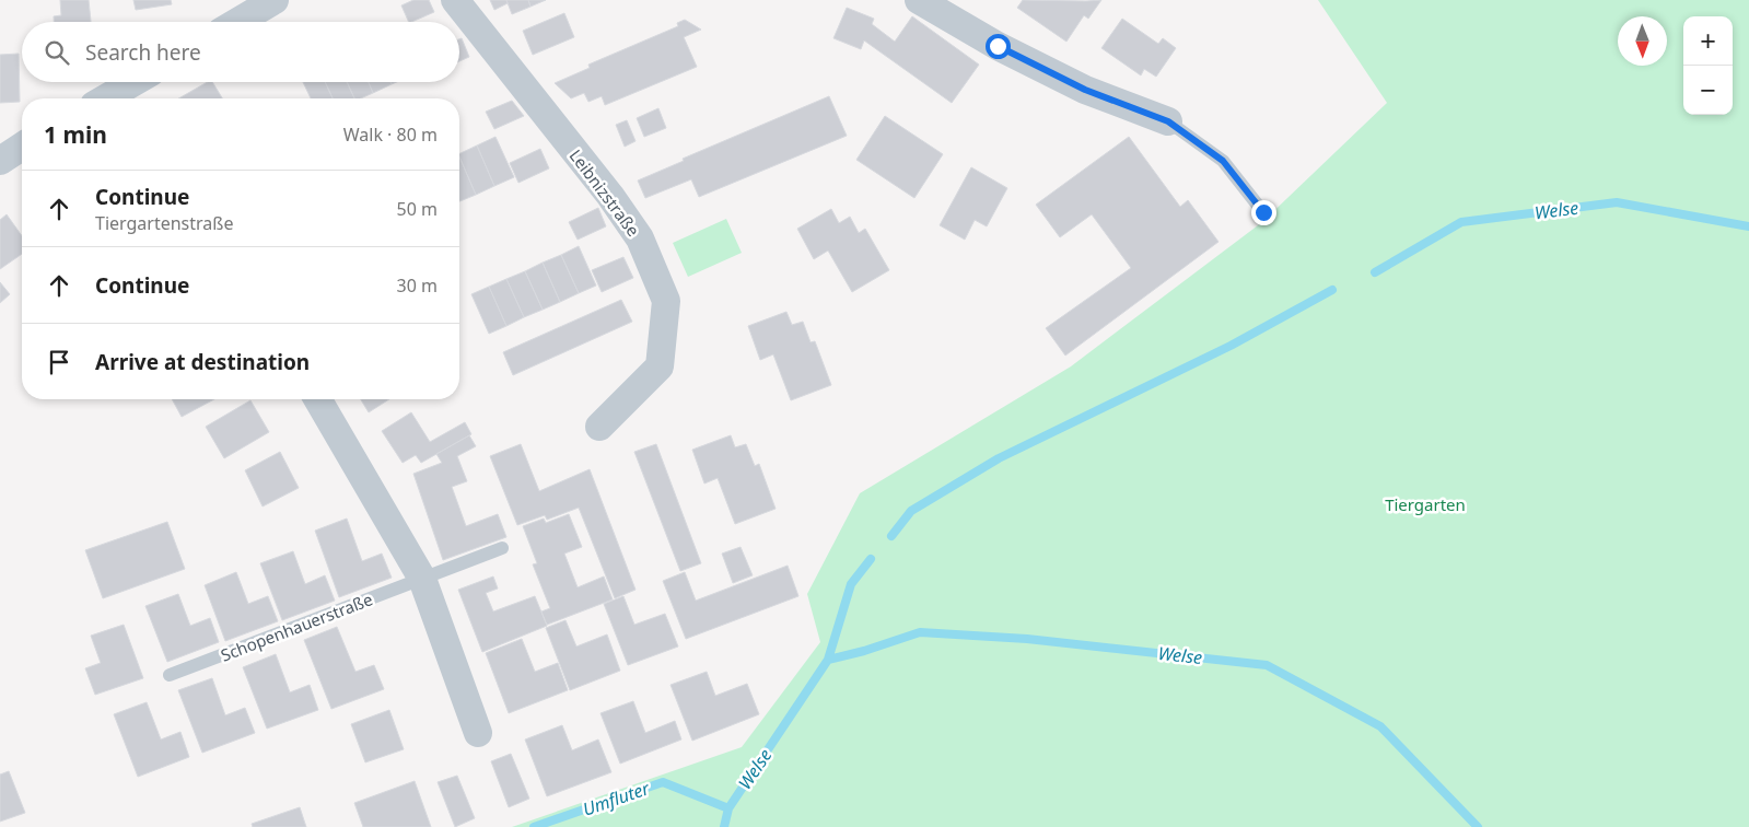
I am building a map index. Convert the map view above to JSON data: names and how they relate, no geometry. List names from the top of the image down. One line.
{"streets":{"street":["Leibnizstraße"],"lane":["Schopenhauerstraße"]},"water":["Welse","Umfluter"],"parks":["Tiergarten"],"north":"bottom","page":{"map_buttons":["+","−"],"search":"Search here","heading":["1 min","Walk · 80 m"],"list":[["Continue","Tiergartenstraße","50 m"],["Continue","30 m"],"Arrive at destination"]}}
